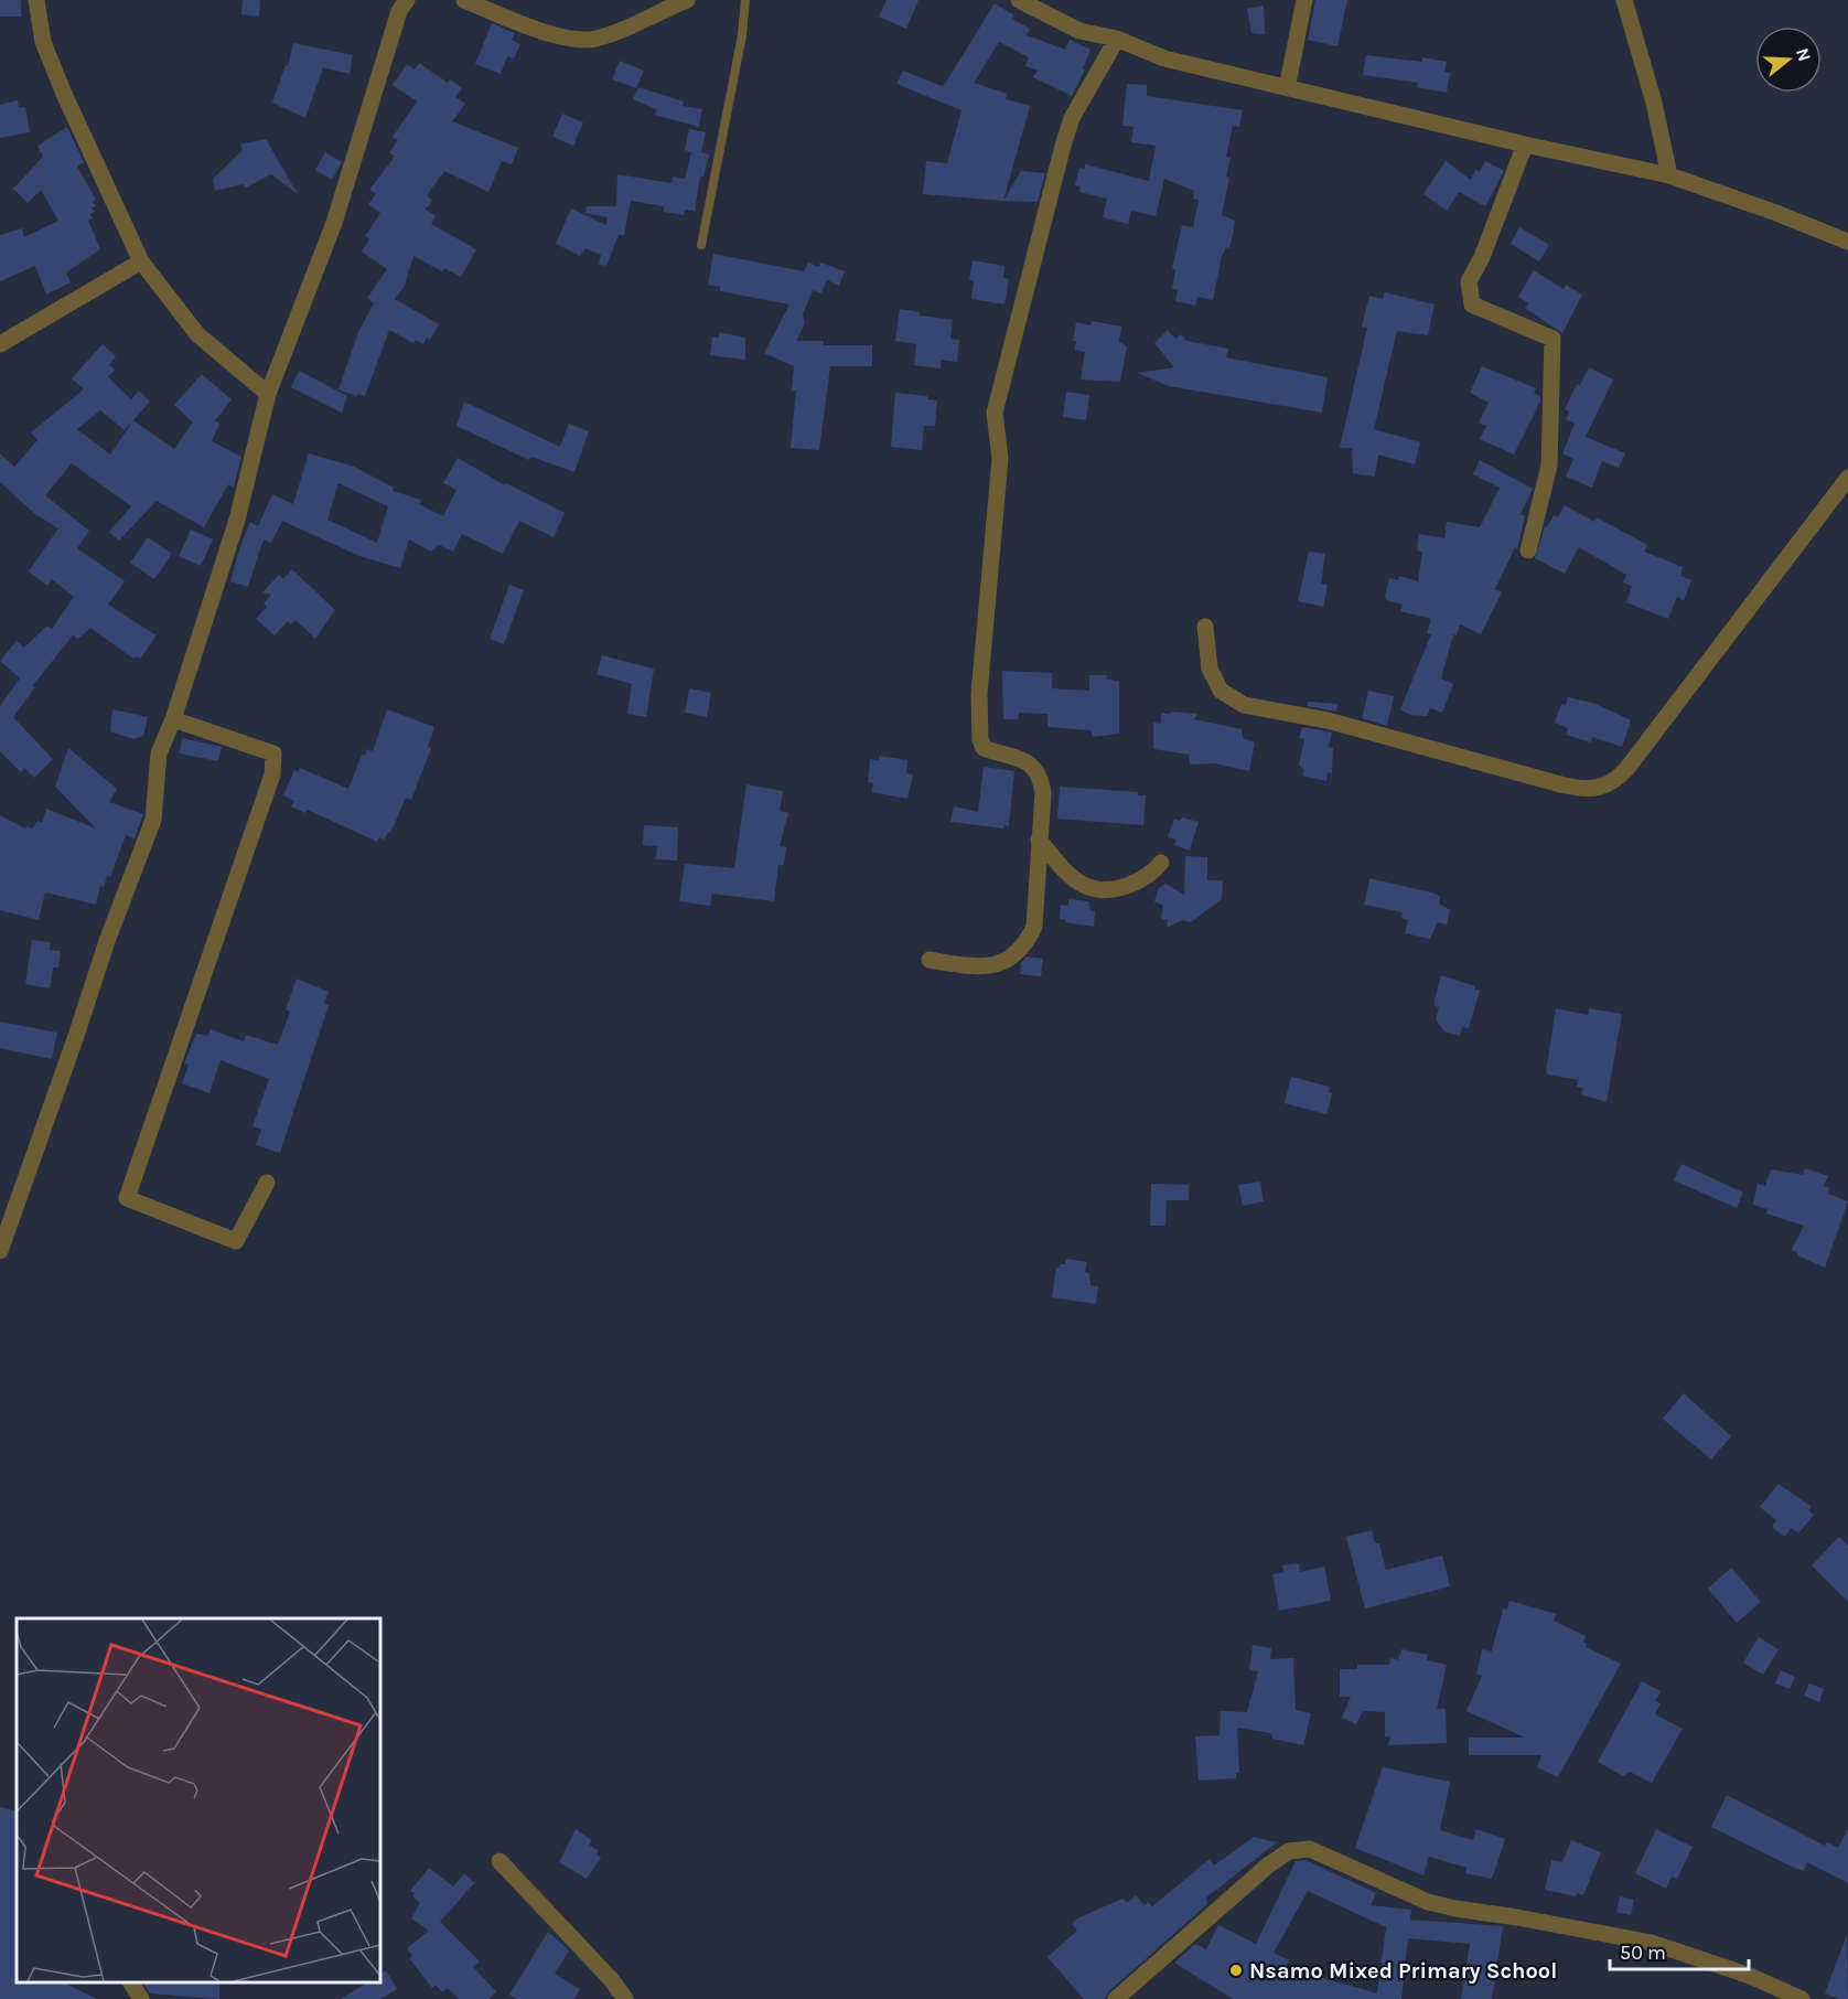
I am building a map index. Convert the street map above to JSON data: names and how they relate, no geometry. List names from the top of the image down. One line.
{"places":["Nsamo Mixed Primary School"],"scale_bar":"50 m","north":"right"}
